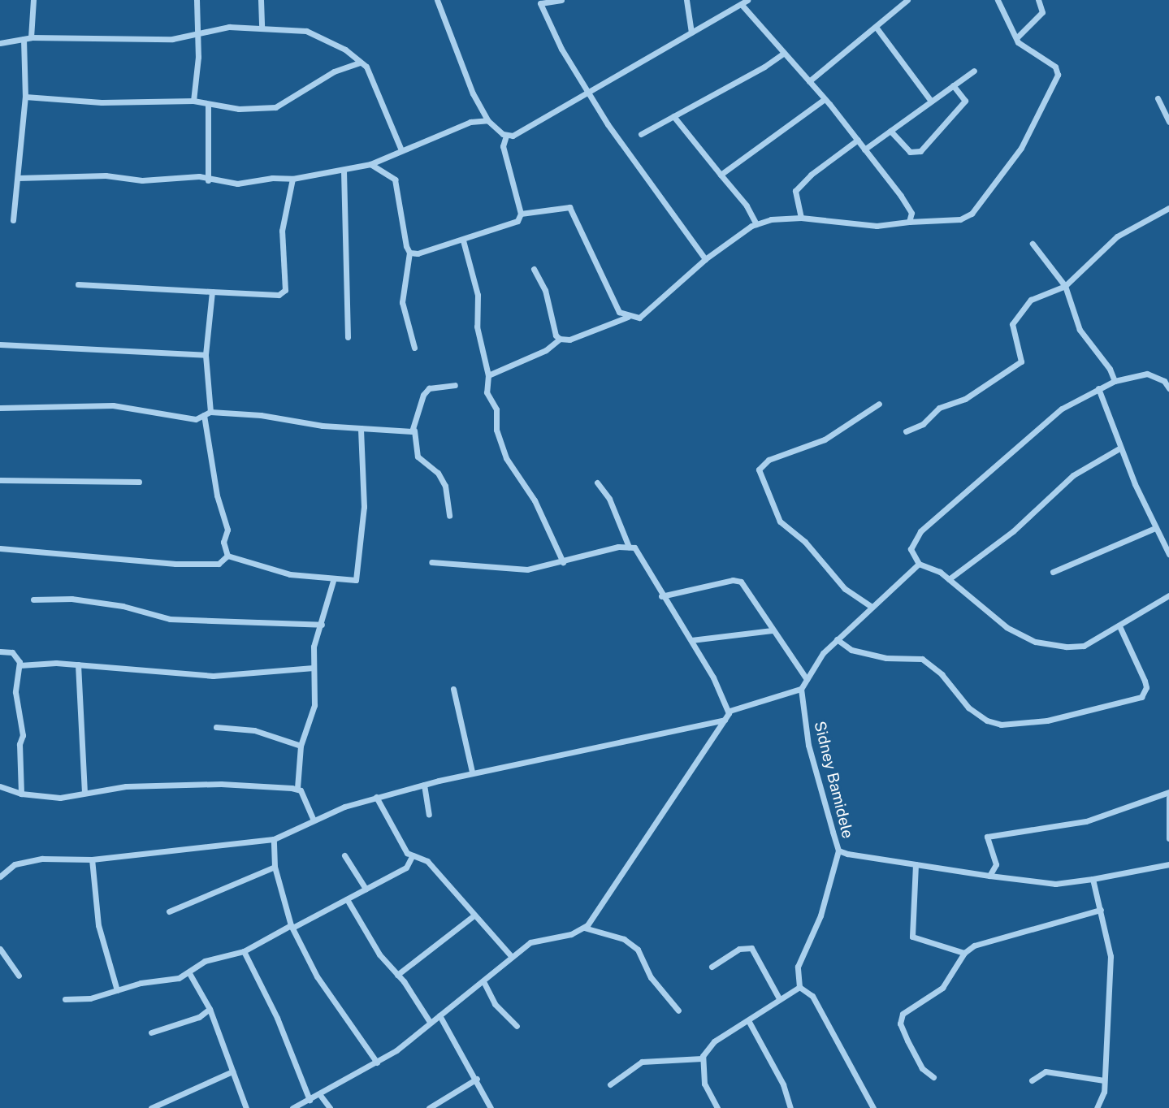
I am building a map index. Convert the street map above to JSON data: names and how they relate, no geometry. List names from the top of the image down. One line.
{"streets":{"street":["Sidney Bamidele"]}}
